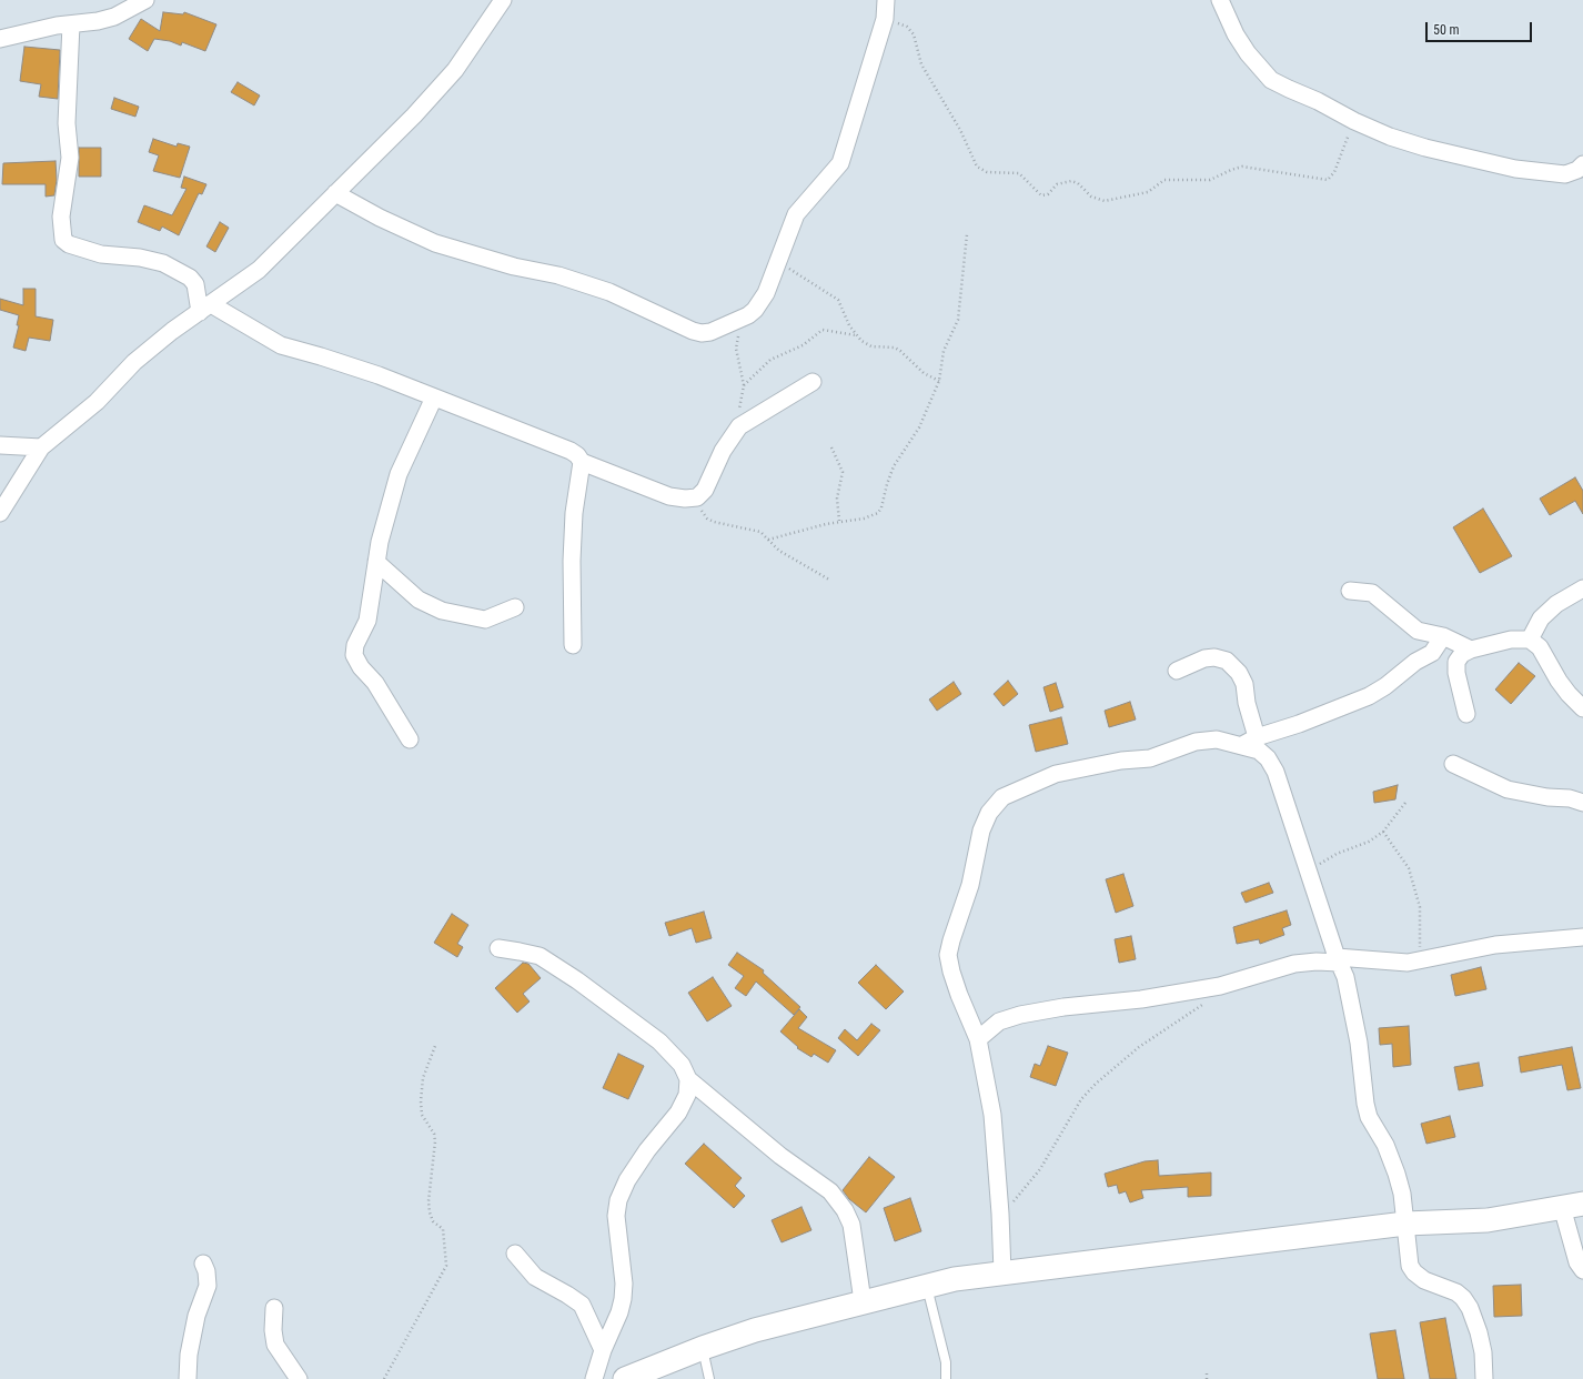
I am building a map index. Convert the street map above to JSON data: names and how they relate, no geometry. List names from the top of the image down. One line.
{"scale_bar":"50 m"}
